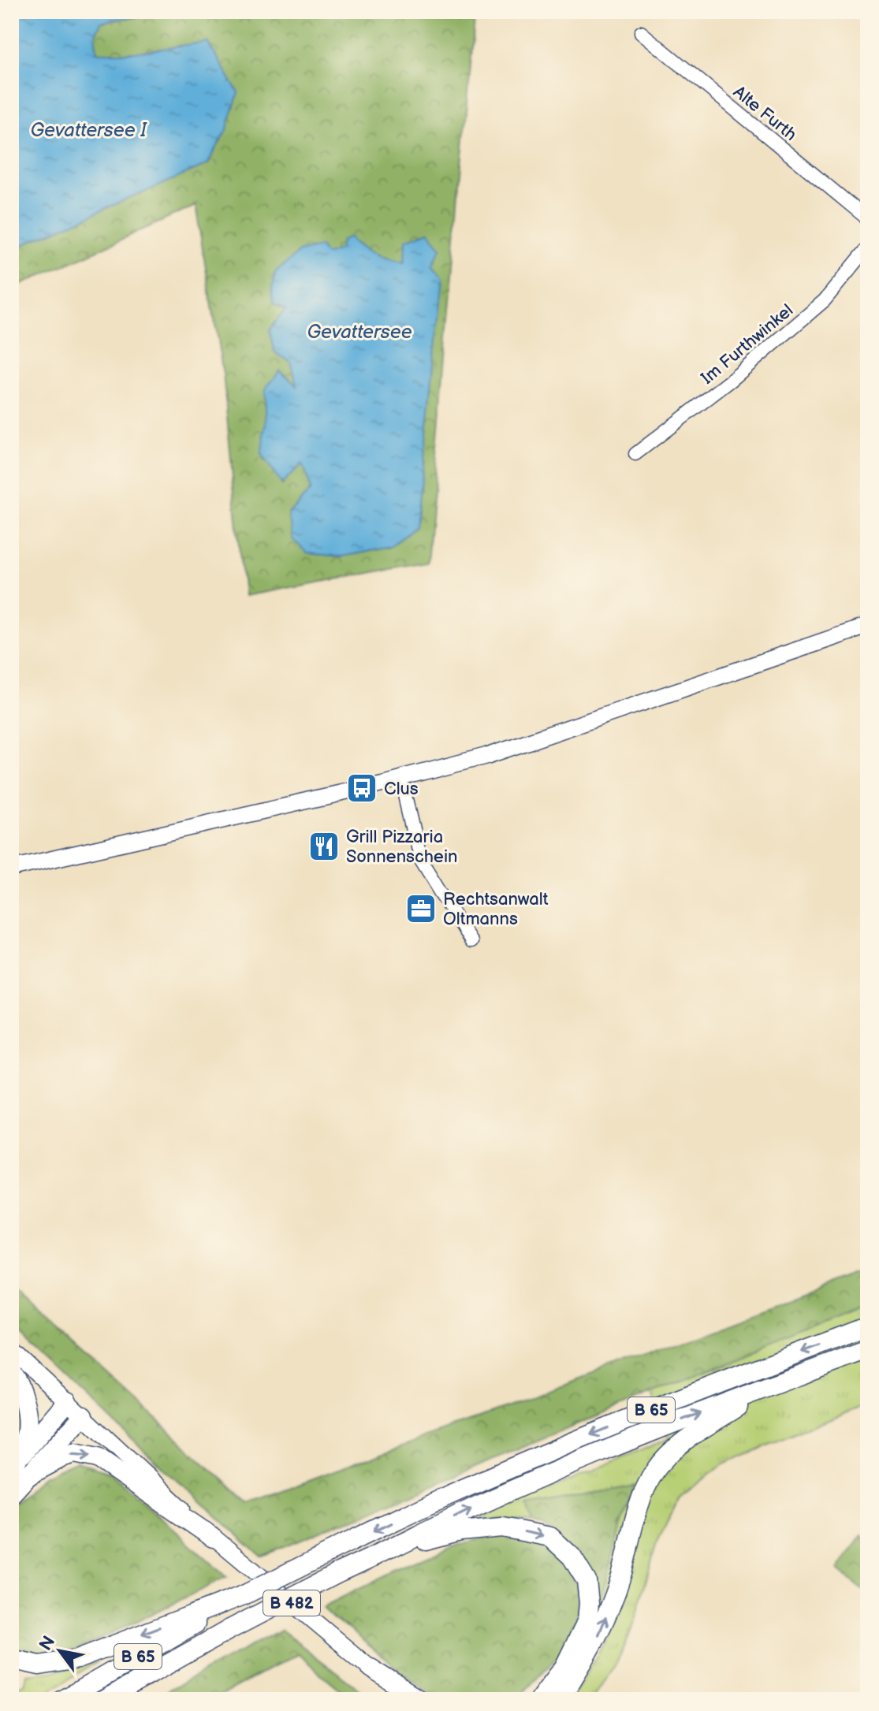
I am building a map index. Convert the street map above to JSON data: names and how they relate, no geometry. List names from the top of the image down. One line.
{"streets":{"highway":["B 65"],"main road":["B 482"],"street":["Alte Furth","Im Furthwinkel"]},"water":["Gevattersee I","Gevattersee"],"places":{"bus stop":["Clus"],"restaurant":["Grill Pizzaria Sonnenschein"],"office":["Rechtsanwalt Oltmanns"]},"north":"top left"}
